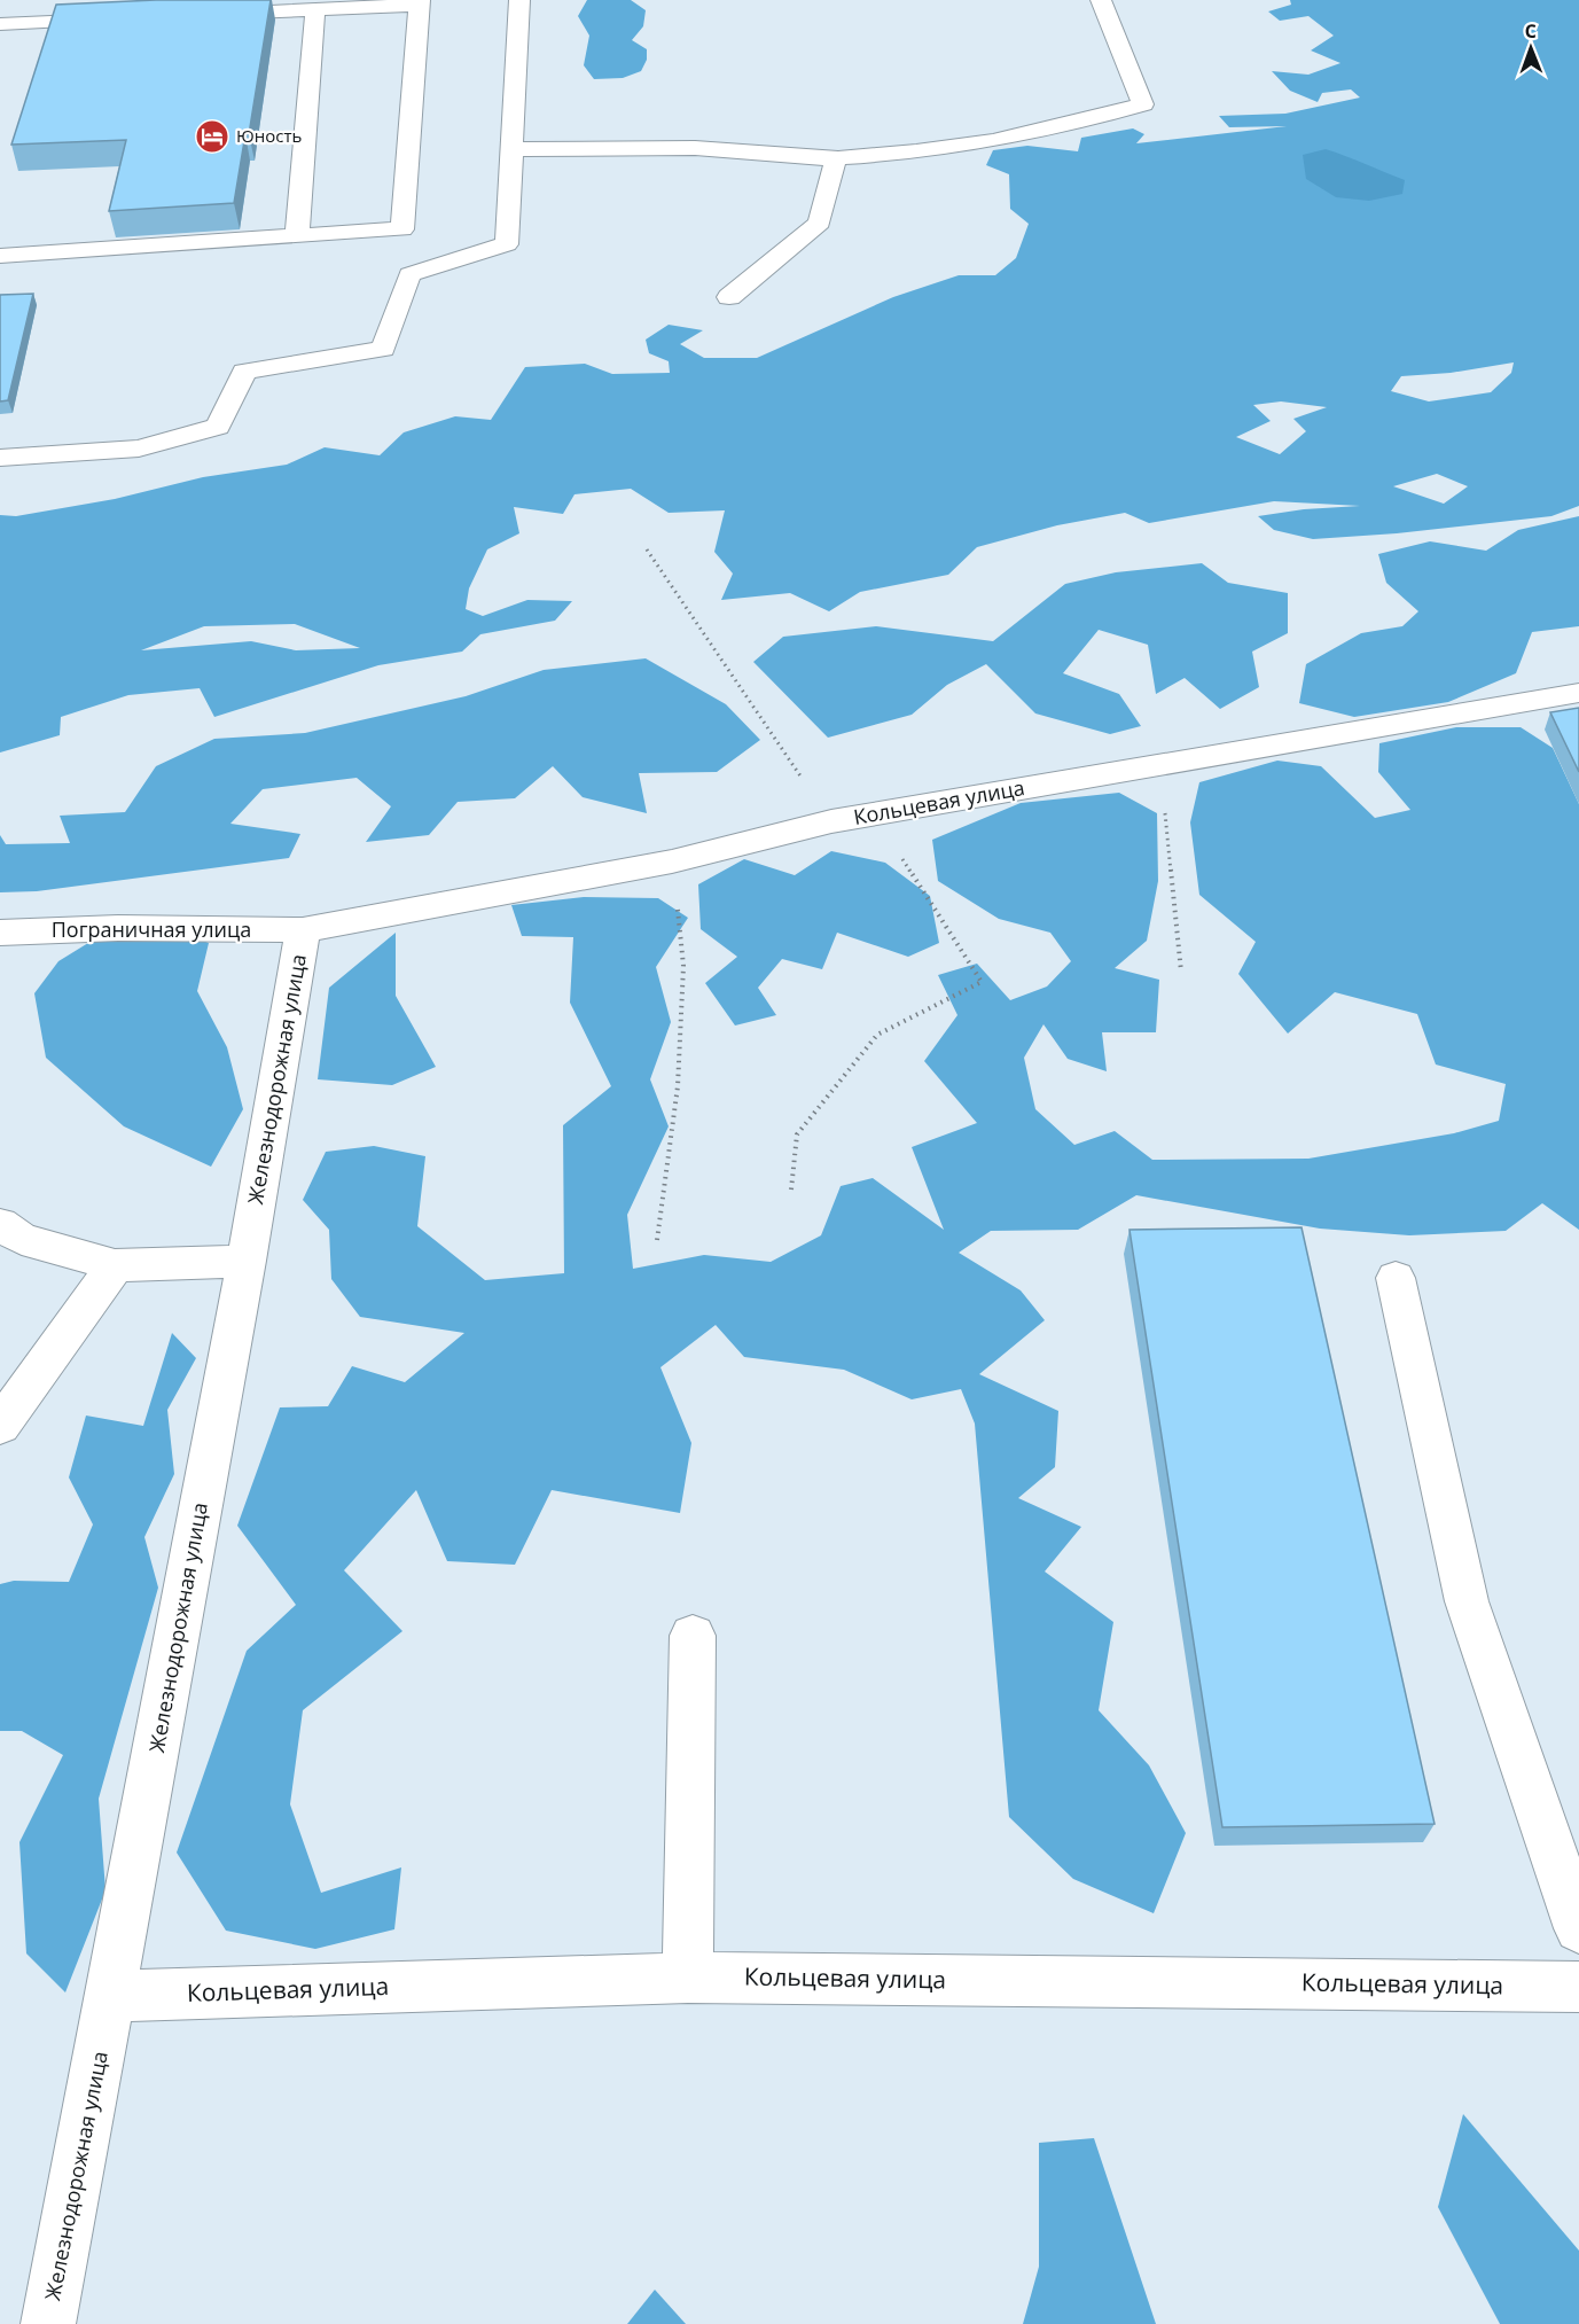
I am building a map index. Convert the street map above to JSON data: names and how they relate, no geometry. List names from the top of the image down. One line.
{"streets":{"street":["Кольцевая улица","Пограничная улица","Железнодорожная улица"]},"crossings":[["Кольцевая улица","Пограничная улица"],["Кольцевая улица","Железнодорожная улица"],["Пограничная улица","Железнодорожная улица"]],"places":{"hotel":["Юность"]},"north":"top"}
